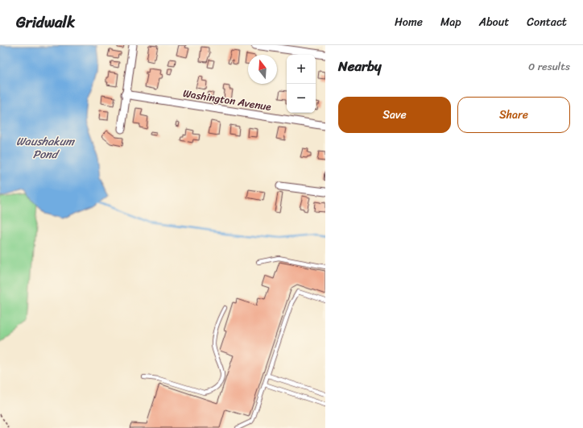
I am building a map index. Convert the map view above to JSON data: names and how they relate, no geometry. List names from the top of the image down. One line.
{"streets":{"street":["Washington Avenue"]},"water":["Waushakum Pond"],"north":"top","page":{"header":"Gridwalk","nav":["Home","Map","About","Contact"],"heading":["Nearby","0 results"],"map_buttons":["+","−"],"buttons":["Save","Share"]}}
